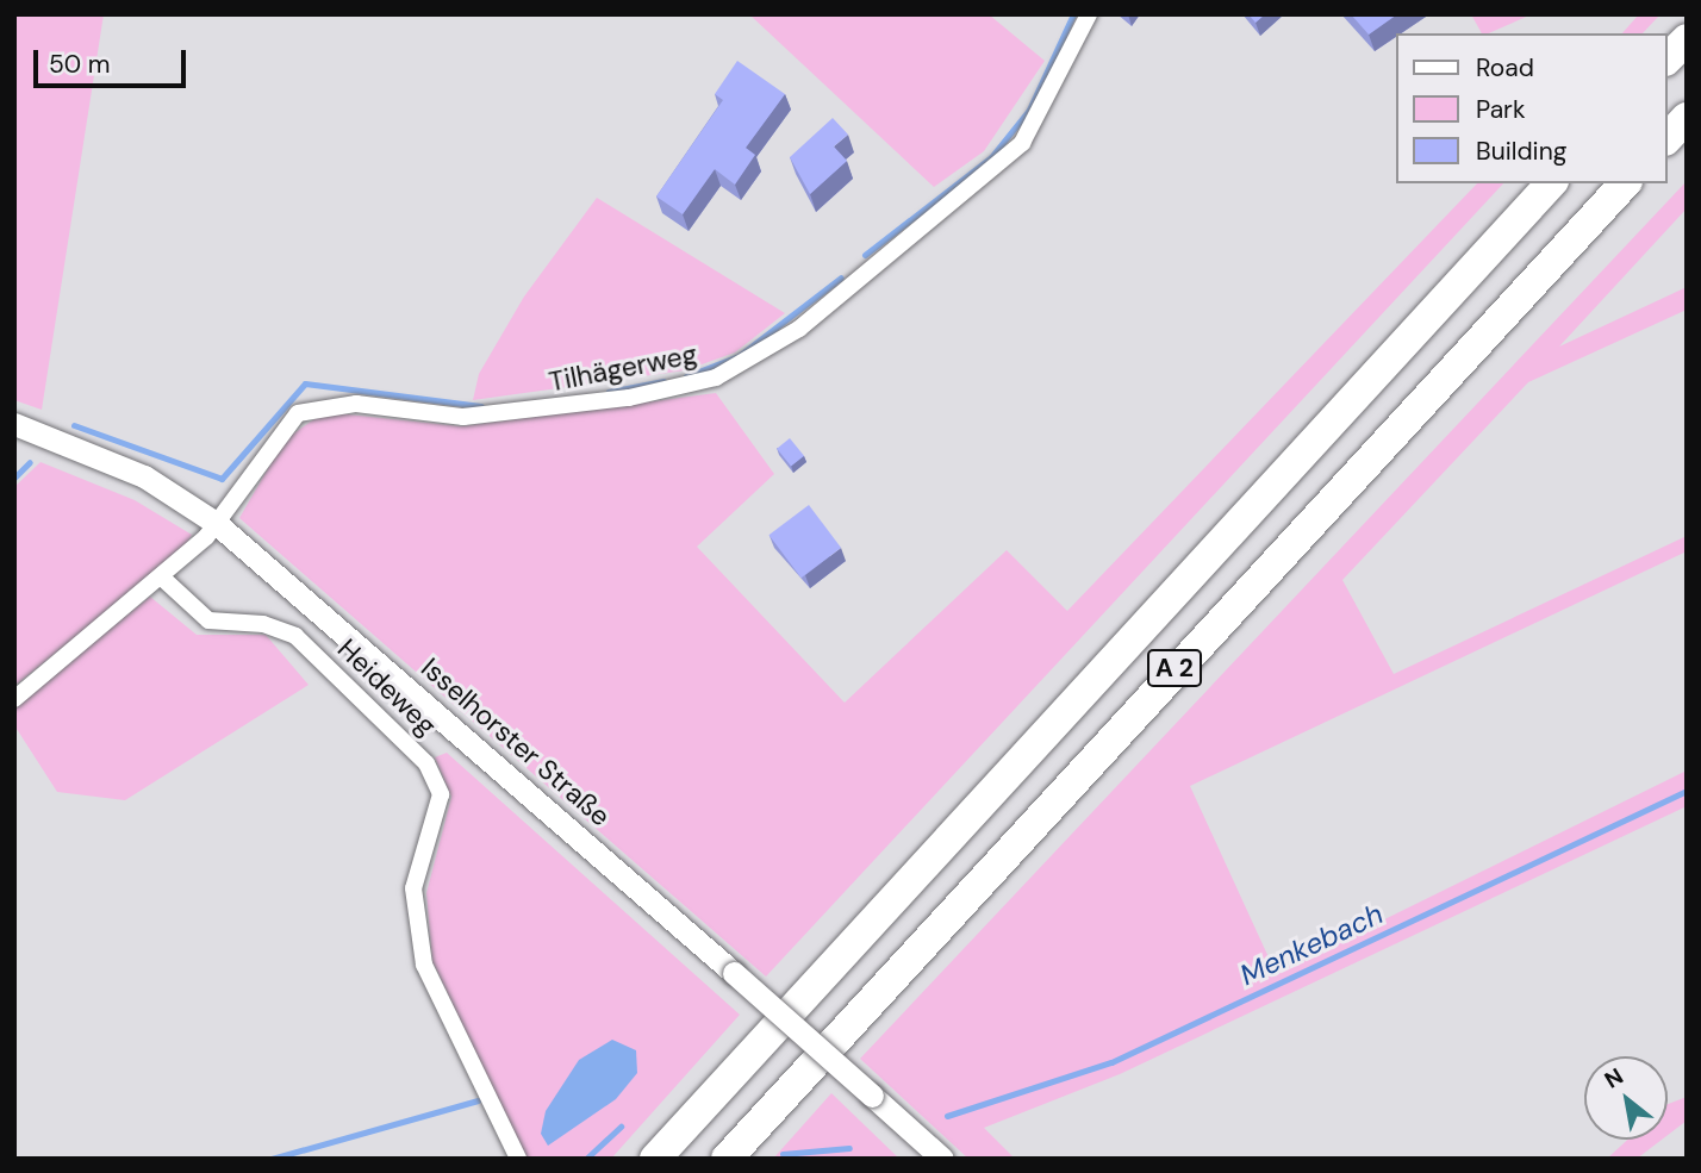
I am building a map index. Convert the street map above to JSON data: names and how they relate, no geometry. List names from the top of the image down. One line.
{"streets":{"highway":["A 2"],"street":["Tilhägerweg","Heideweg","Isselhorster Straße"]},"crossings":[["Tilhägerweg","Isselhorster Straße"]],"water":["Menkebach"],"legend":["Road","Park","Building"],"scale_bar":"50 m","north":"top left"}
